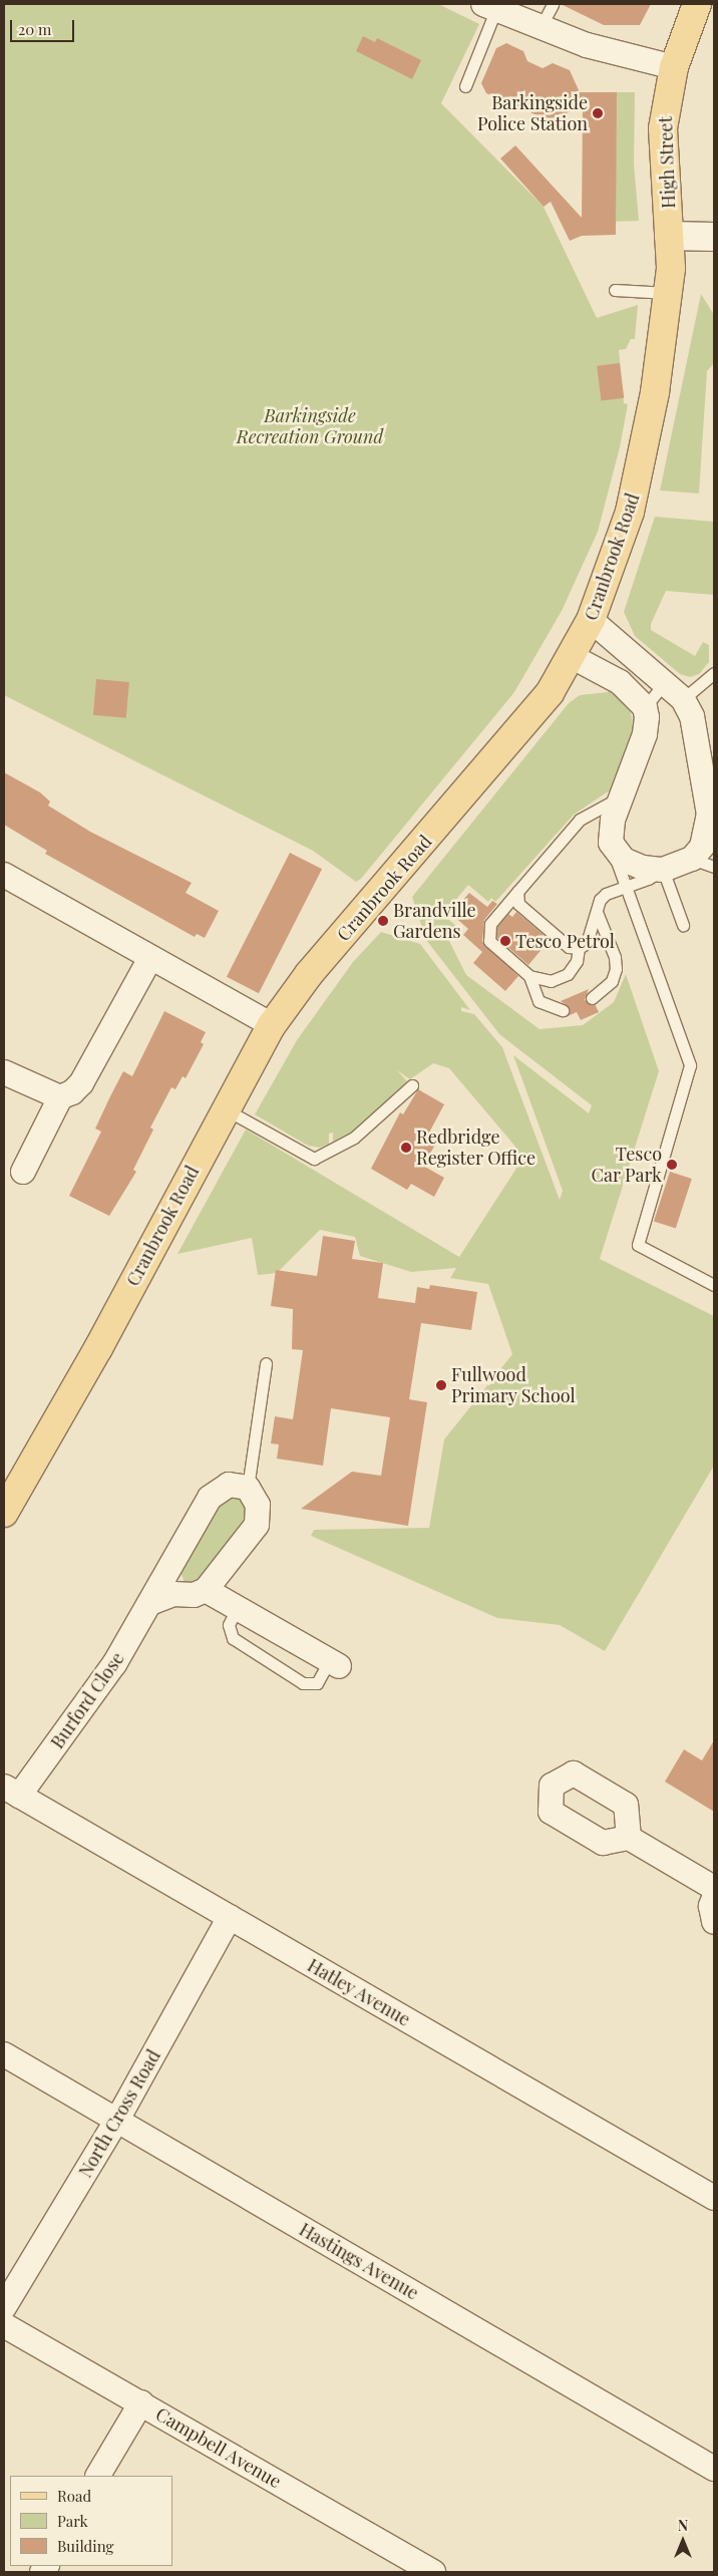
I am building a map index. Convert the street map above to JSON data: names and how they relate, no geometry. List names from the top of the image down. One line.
{"streets":{"main road":["High Street","Cranbrook Road"],"street":["Burford Close","Hatley Avenue","North Cross Road","Hastings Avenue","Campbell Avenue"]},"crossings":[["High Street","Cranbrook Road"],["Burford Close","Hatley Avenue"],["Hatley Avenue","North Cross Road"],["North Cross Road","Hastings Avenue"]],"parks":["Barkingside Recreation Ground"],"places":["Barkingside Police Station","Brandville Gardens","Tesco Petrol","Redbridge Register Office","Tesco Car Park","Fullwood Primary School"],"legend":["Road","Park","Building"],"scale_bar":"20 m","north":"top"}
